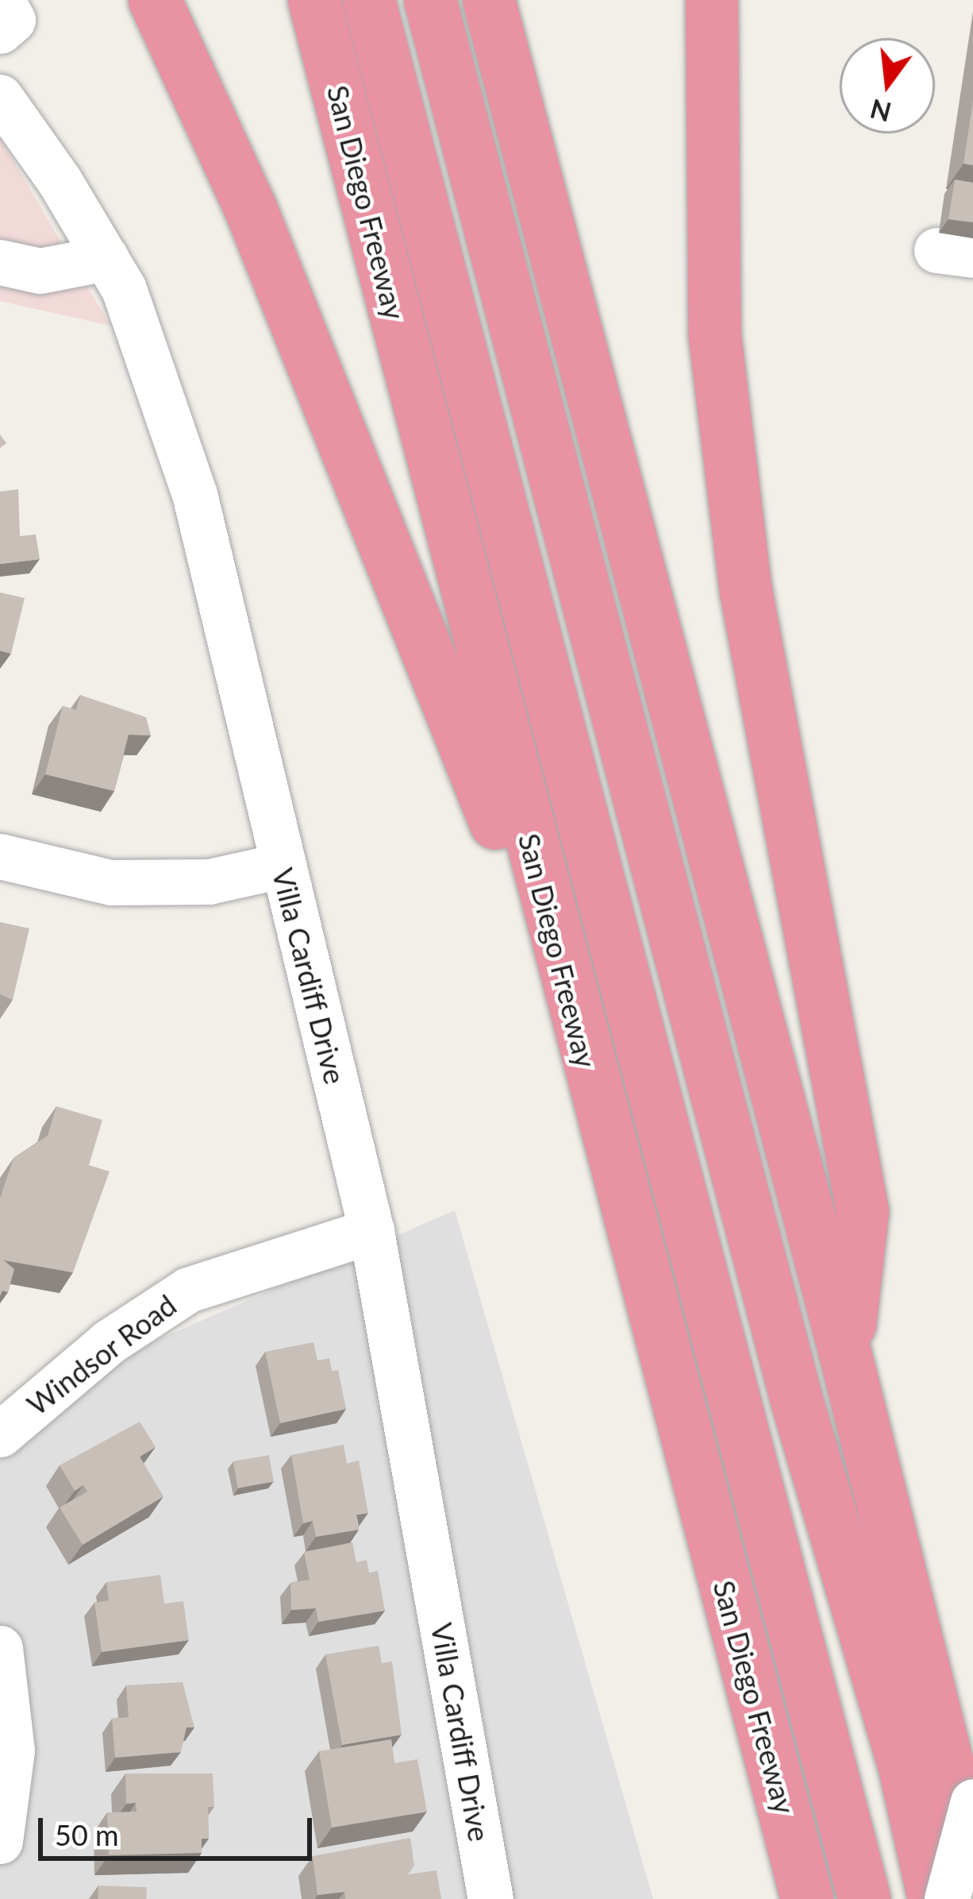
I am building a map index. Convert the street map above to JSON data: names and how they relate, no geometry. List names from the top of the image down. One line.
{"streets":{"highway":["San Diego Freeway"],"street":["Villa Cardiff Drive","Windsor Road"]},"crossings":[["Villa Cardiff Drive","Windsor Road"]],"scale_bar":"50 m","north":"bottom"}
